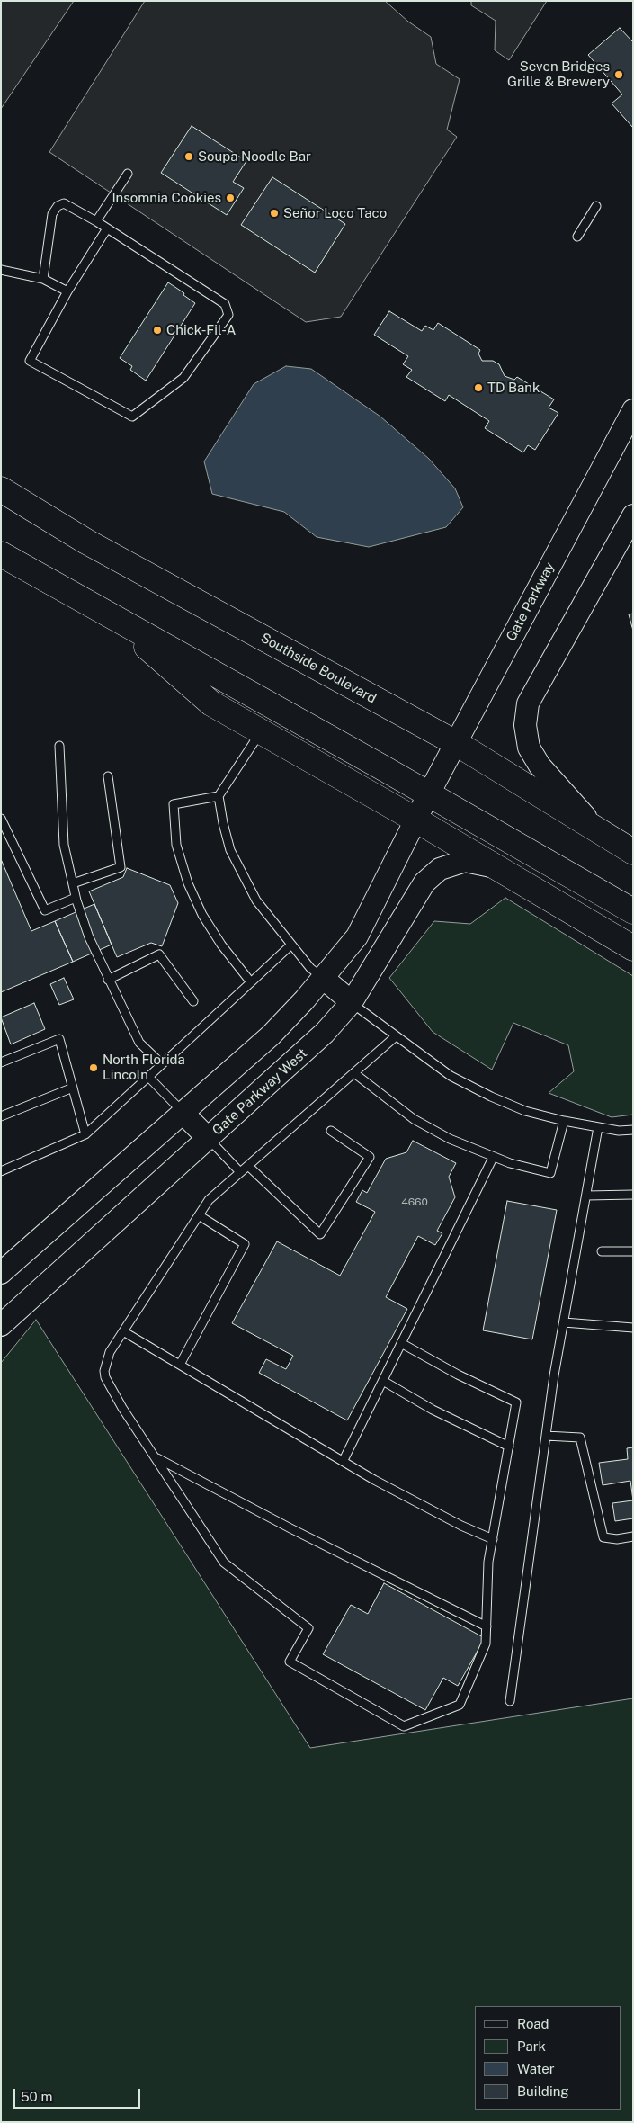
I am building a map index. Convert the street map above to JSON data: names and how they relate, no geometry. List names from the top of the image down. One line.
{"streets":{"highway":["Southside Boulevard"],"main road":["Gate Parkway","Gate Parkway West"]},"crossings":[["Gate Parkway","Southside Boulevard"]],"places":["Seven Bridges Grille & Brewery","Soupa Noodle Bar","Insomnia Cookies","Señor Loco Taco","Chick-Fil-A","TD Bank","North Florida Lincoln"],"house_numbers":["4660"],"legend":["Road","Park","Water","Building"],"scale_bar":"50 m"}
